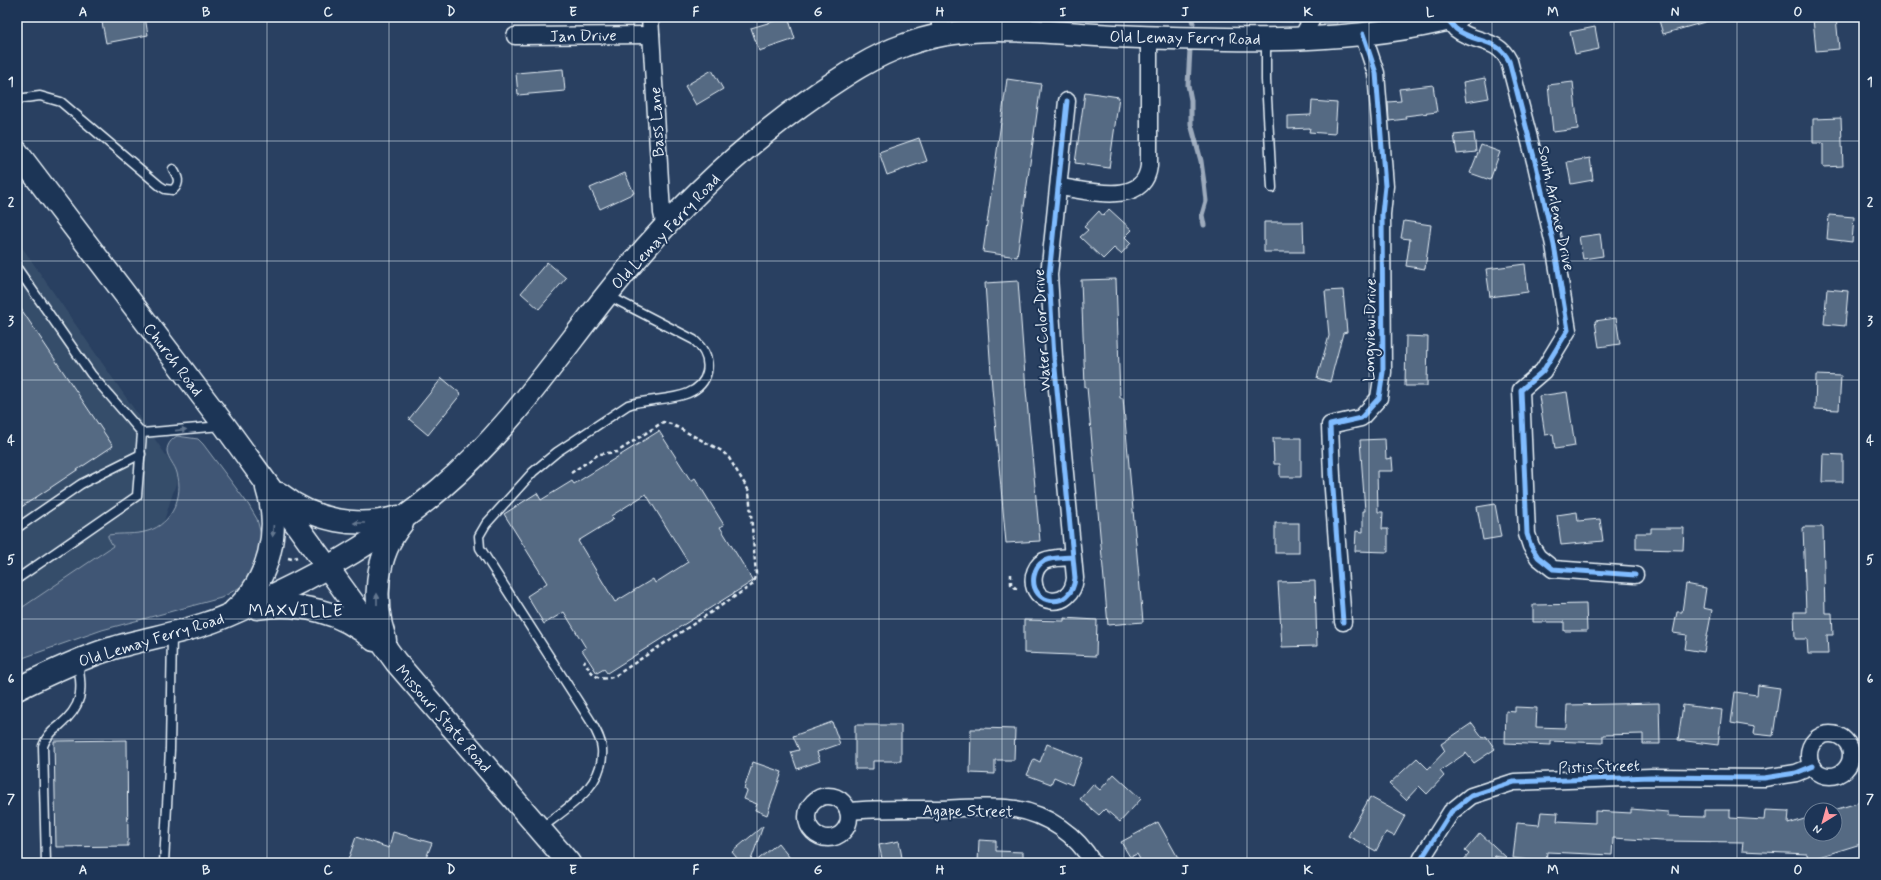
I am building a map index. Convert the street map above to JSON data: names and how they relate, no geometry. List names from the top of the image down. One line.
{"streets":{"main road":["Old Lemay Ferry Road","Church Road","Missouri State Road"],"street":["Jan Drive","Bass Lane","South Arlene Drive","Water Color Drive","Longview Drive","Pistis Street","Agape Street"]},"crossings":[["Jan Drive","Bass Lane"],["Old Lemay Ferry Road","Bass Lane"],["Old Lemay Ferry Road","South Arlene Drive"],["Old Lemay Ferry Road","Longview Drive"],["Old Lemay Ferry Road","Church Road"],["Old Lemay Ferry Road","Missouri State Road"],["Church Road","Missouri State Road"]],"districts":["MAXVILLE"],"north":"bottom left","grid":{"columns":["A","B","C","D","E","F","G","H","I","J","K","L","M","N","O"],"rows":["1","2","3","4","5","6","7"]}}
